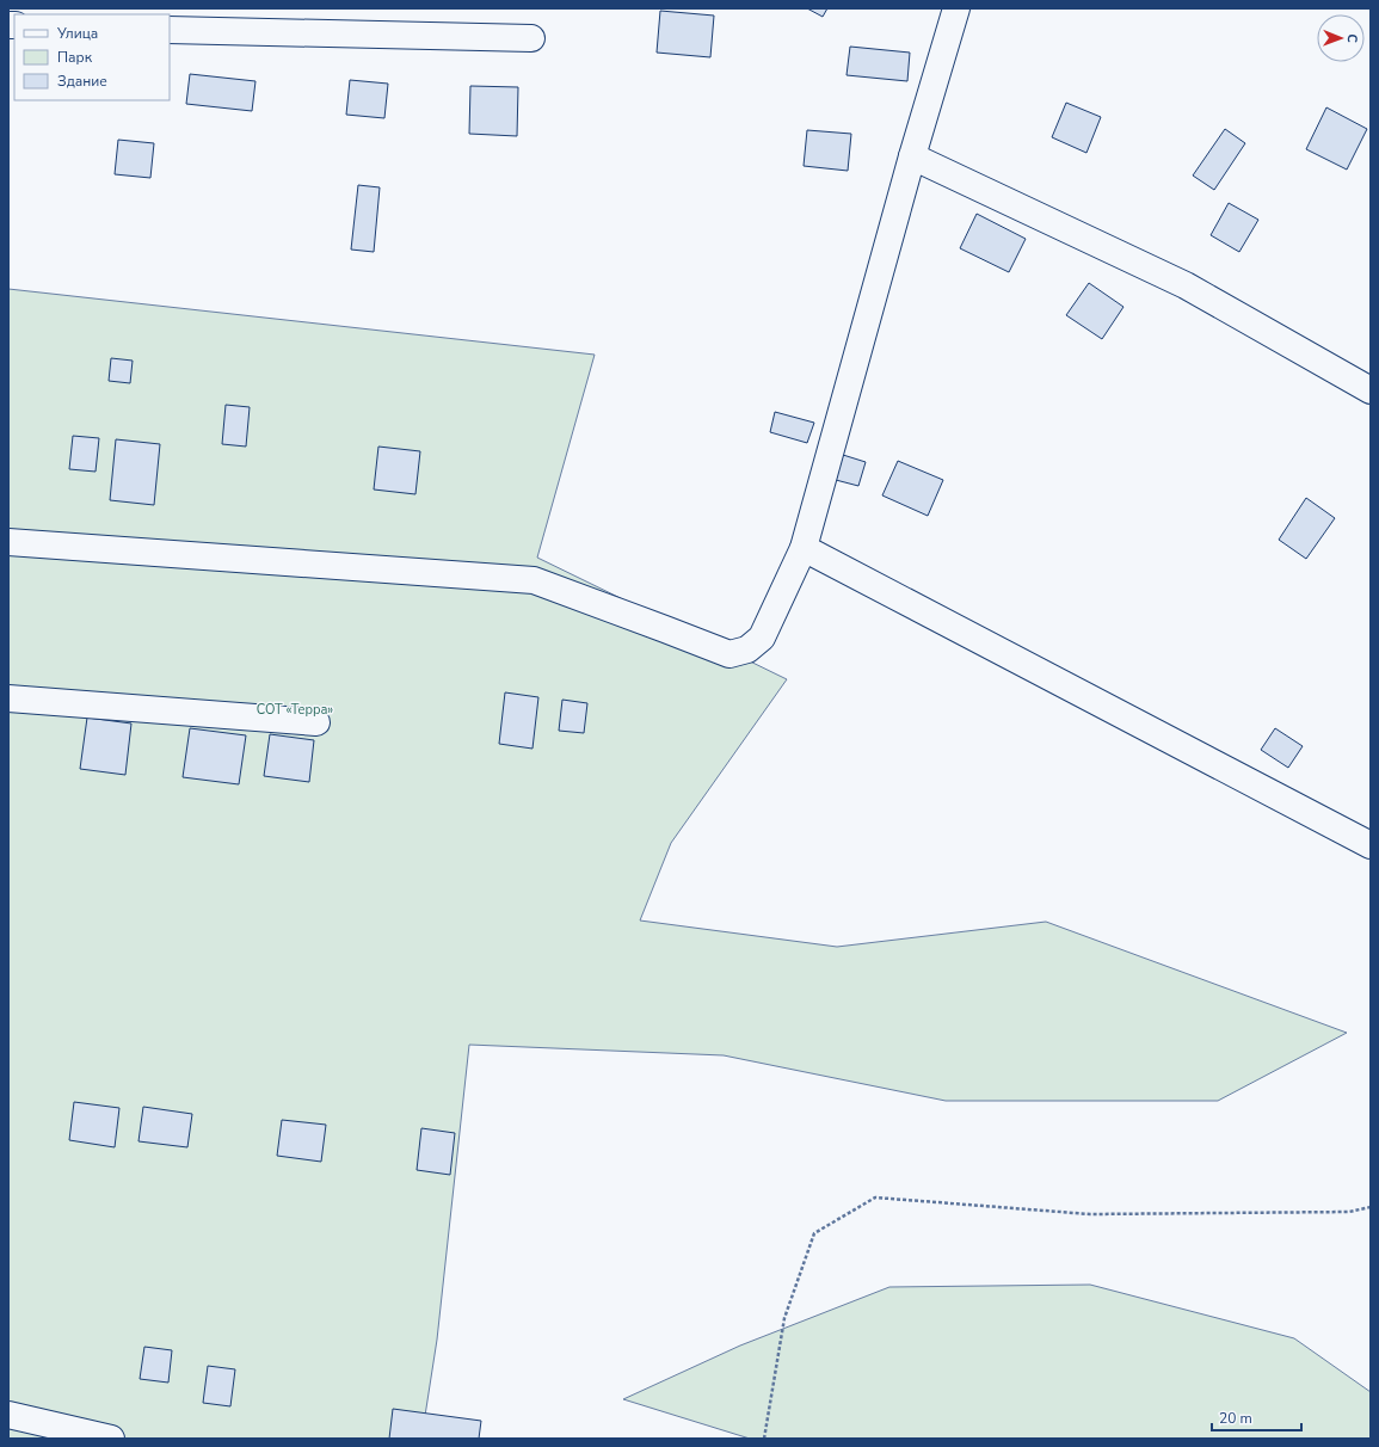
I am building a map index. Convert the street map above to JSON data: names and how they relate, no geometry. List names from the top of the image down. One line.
{"parks":["СОТ «Терра»"],"legend":["Улица","Парк","Здание"],"scale_bar":"20 m","north":"right"}
